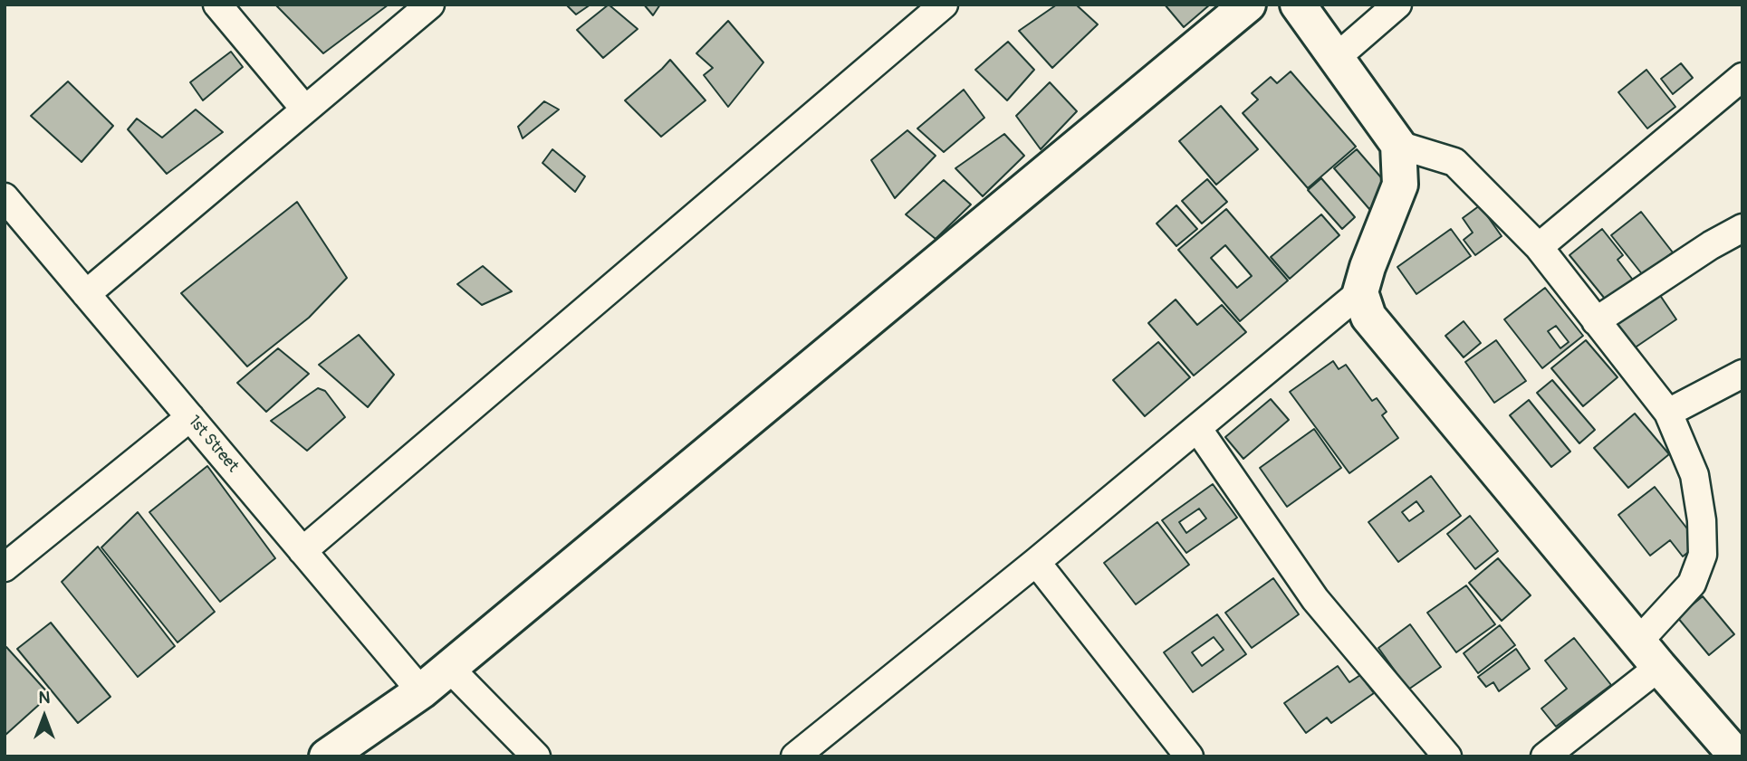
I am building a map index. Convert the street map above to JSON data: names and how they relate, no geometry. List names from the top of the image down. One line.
{"streets":{"street":["1st Street"]},"north":"top"}
